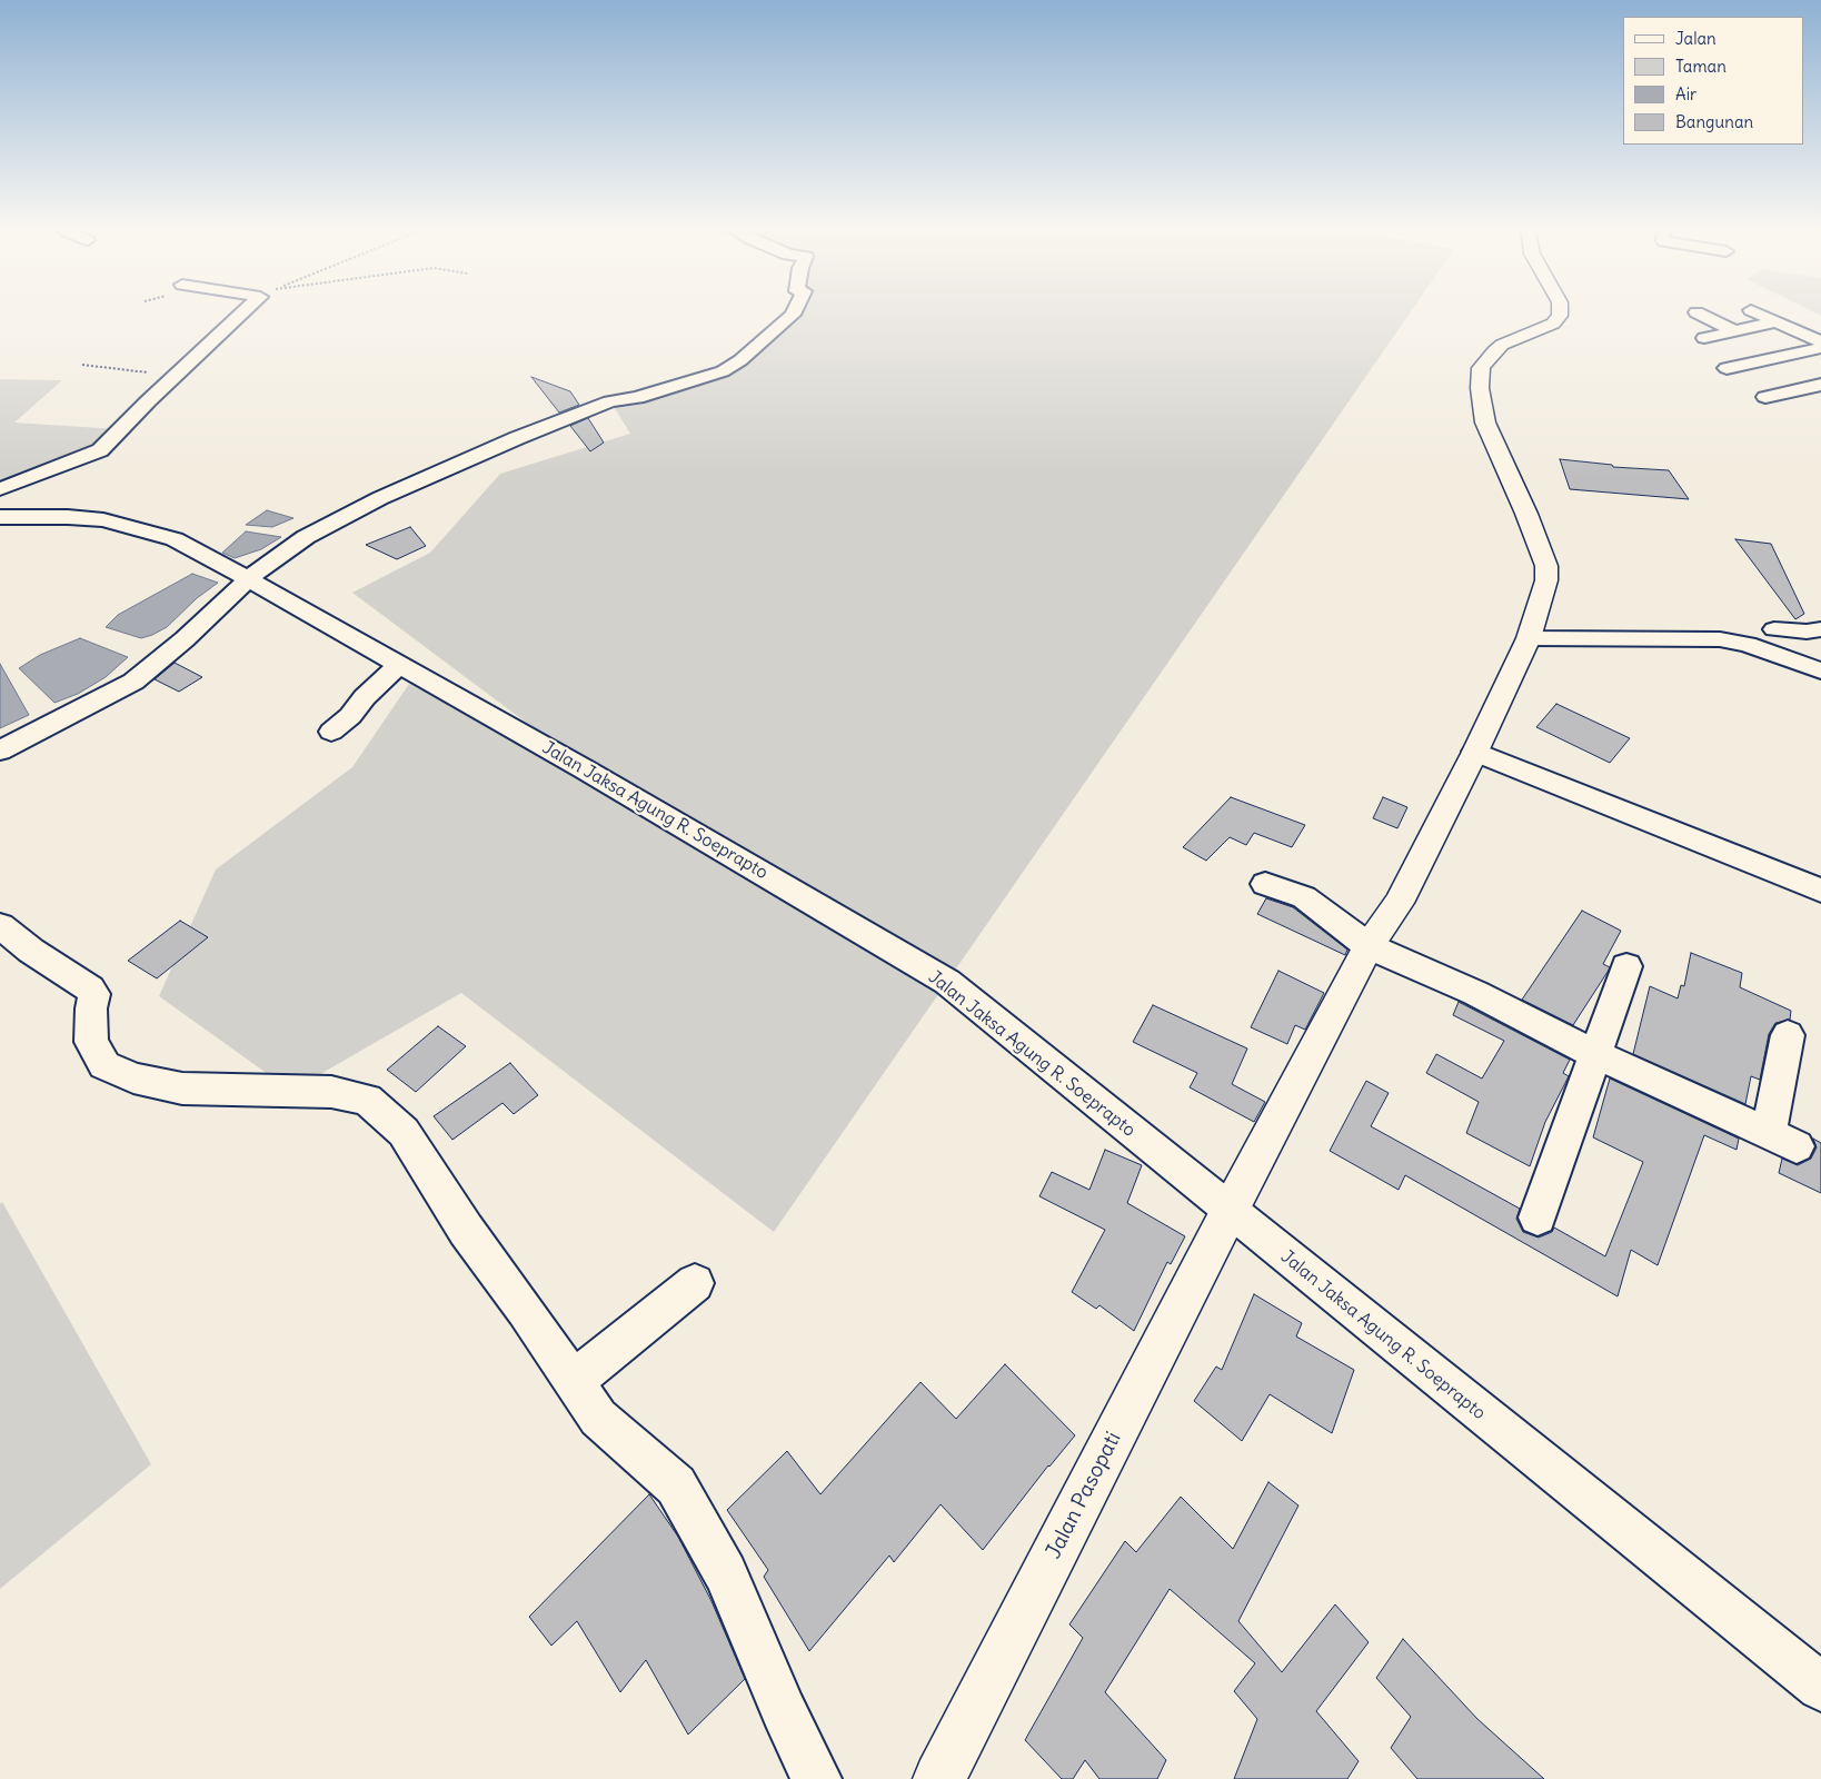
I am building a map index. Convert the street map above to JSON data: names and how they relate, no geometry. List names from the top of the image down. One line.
{"streets":{"main road":["Jalan Pasopati"],"street":["Jalan Jaksa Agung R. Soeprapto"]},"crossings":[["Jalan Jaksa Agung R. Soeprapto","Jalan Pasopati"]],"legend":["Jalan","Taman","Air","Bangunan"]}
